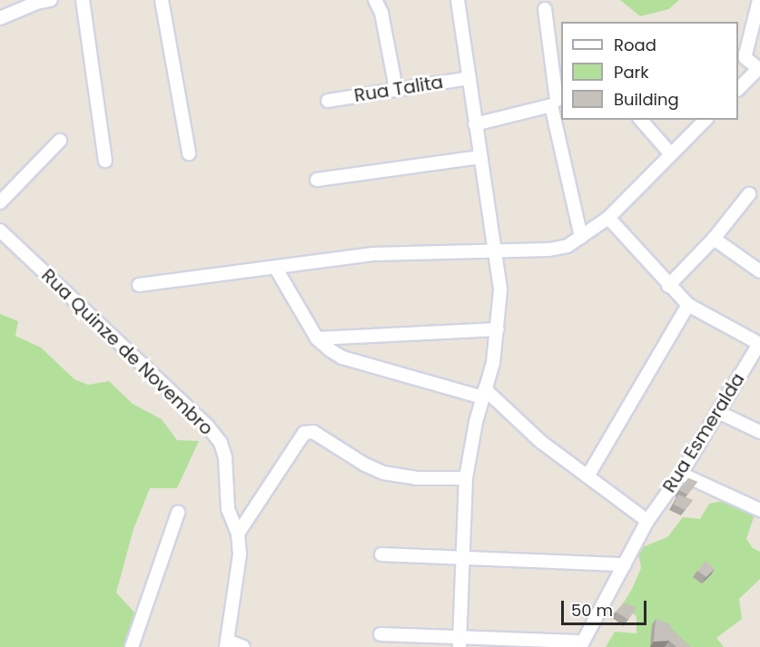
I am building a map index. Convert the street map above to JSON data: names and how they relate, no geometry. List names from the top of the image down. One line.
{"streets":{"street":["Rua Talita","Rua Quinze de Novembro","Rua Esmeralda"]},"legend":["Road","Park","Building"],"scale_bar":"50 m"}
